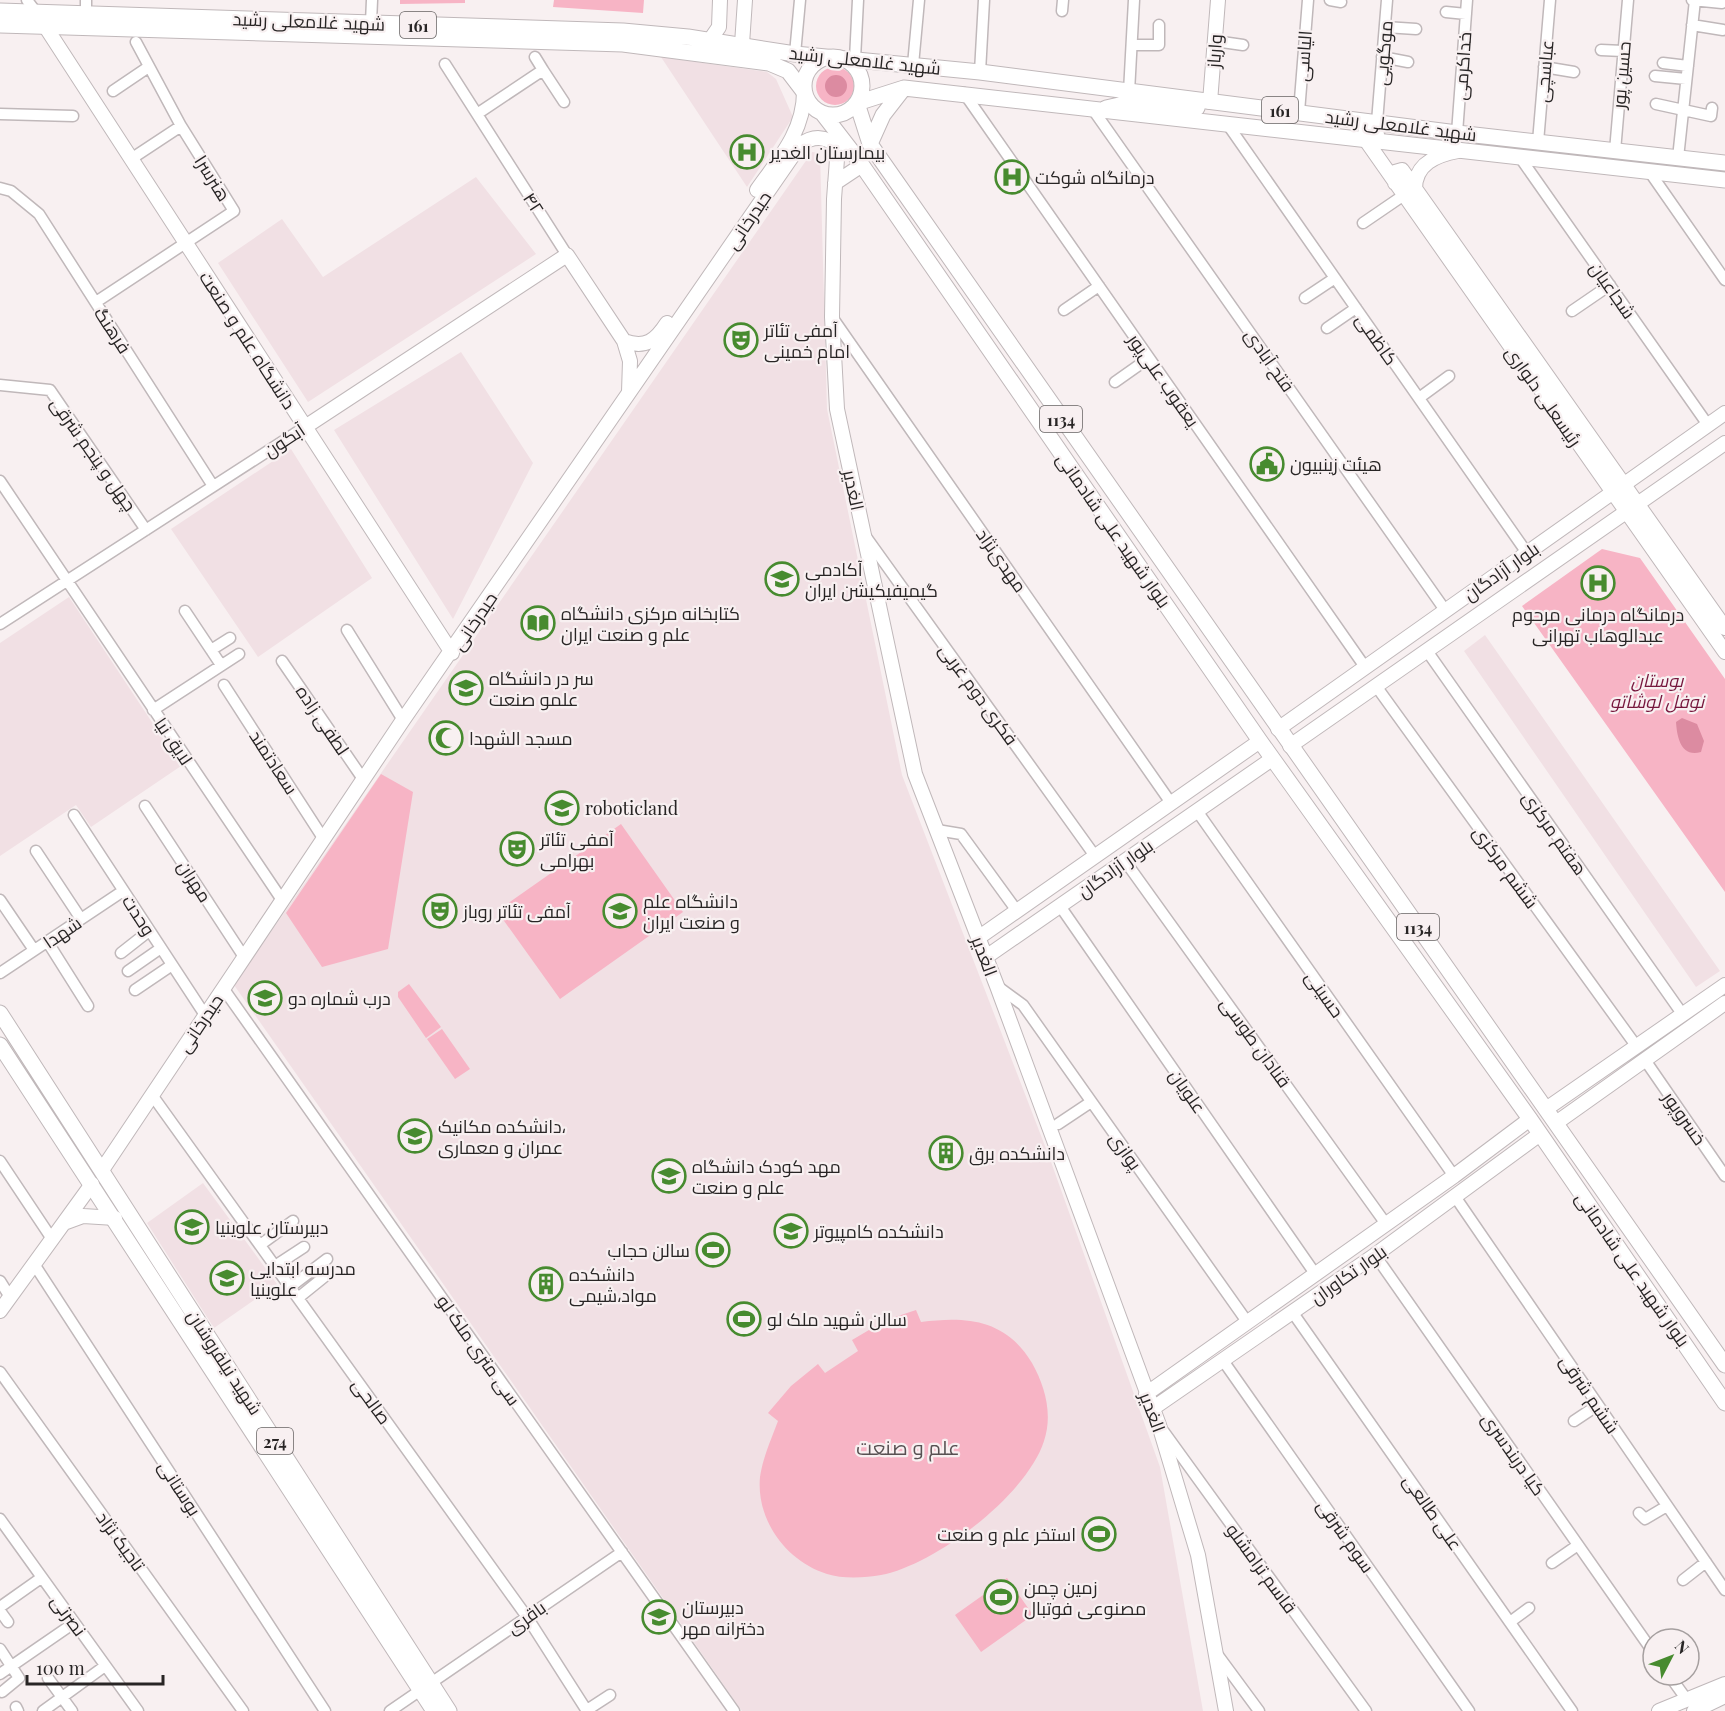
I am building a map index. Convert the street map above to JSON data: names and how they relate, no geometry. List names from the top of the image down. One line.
{"streets":{"main road":["شهید غلامعلی رشید","161","وارباز","۴۲","حیدرخانی","دانشگاه علم و صنعت","رئیسعلی دلواری","1134","آبگون","الغدیر","بلوار شهید علی شادمانی","بلوار آزادگان","بلوار تکاوران","شهید نیلفروشان","274"],"street":["موگویی","الیاسی","خداکرمی","عباسچی","حسین پور","هنرسرا","شجاعیان","فرهنگ","کاظمی","فتح آبادی","یعقوب علی‌پور","چهل و ‍پنجم شرقی","مهدی‌نژاد","فکری دوم غربی","لطفی زاده","لایق نیا","سعادتمند","هفتم مرکزی","ششم مرکزی","مهران","وحدت","شهدا","حسینی","قنادان طوسی","علویان","خسروپور","پوازی","سی متری ملک لو","ششم شرقی","صالحی","کیا دربندسری","بوستانی","علی طالعی","سوم شرقی","تاجیک نژاد","قاسم ترامشلو","نصرتی","باقری"]},"crossings":[["شهید غلامعلی رشید","وارباز"],["شهید غلامعلی رشید","موگویی"],["شهید غلامعلی رشید","الیاسی"],["شهید غلامعلی رشید","خداکرمی"],["شهید غلامعلی رشید","عباسچی"],["شهید غلامعلی رشید","حسین پور"],["شهید غلامعلی رشید","هنرسرا"],["شهید غلامعلی رشید","حیدرخانی"],["شهید غلامعلی رشید","شجاعیان"],["شهید غلامعلی رشید","کاظمی"],["شهید غلامعلی رشید","دانشگاه علم و صنعت"],["شهید غلامعلی رشید","فتح آبادی"],["شهید غلامعلی رشید","یعقوب علی‌پور"],["شهید غلامعلی رشید","رئیسعلی دلواری"],["شهید غلامعلی رشید","بلوار شهید علی شادمانی"],["هنرسرا","دانشگاه علم و صنعت"],["۴۲","حیدرخانی"],["۴۲","آبگون"],["حیدرخانی","دانشگاه علم و صنعت"],["حیدرخانی","الغدیر"],["حیدرخانی","بلوار شهید علی شادمانی"],["حیدرخانی","لطفی زاده"],["حیدرخانی","لایق نیا"],["حیدرخانی","سعادتمند"],["حیدرخانی","مهران"],["حیدرخانی","وحدت"],["حیدرخانی","سی متری ملک لو"],["حیدرخانی","شهید نیلفروشان"],["حیدرخانی","صالحی"],["شجاعیان","بلوار آزادگان"],["فرهنگ","آبگون"],["کاظمی","بلوار آزادگان"],["دانشگاه علم و صنعت","آبگون"],["فتح آبادی","بلوار آزادگان"],["یعقوب علی‌پور","بلوار آزادگان"],["رئیسعلی دلواری","بلوار آزادگان"],["1134","بلوار شهید علی شادمانی"],["1134","بلوار آزادگان"],["1134","بلوار تکاوران"],["آبگون","چهل و ‍پنجم شرقی"],["آبگون","لایق نیا"],["الغدیر","بلوار شهید علی شادمانی"],["الغدیر","مهدی‌نژاد"],["الغدیر","بلوار آزادگان"],["الغدیر","فکری دوم غربی"],["الغدیر","پوازی"],["الغدیر","بلوار تکاوران"],["الغدیر","قاسم ترامشلو"],["بلوار شهید علی شادمانی","بلوار آزادگان"],["بلوار شهید علی شادمانی","بلوار تکاوران"],["مهدی‌نژاد","بلوار آزادگان"],["بلوار آزادگان","فکری دوم غربی"],["بلوار آزادگان","هفتم مرکزی"],["بلوار آزادگان","ششم مرکزی"],["بلوار آزادگان","حسینی"],["بلوار آزادگان","قنادان طوسی"],["بلوار آزادگان","علویان"],["وحدت","شهدا"],["حسینی","بلوار تکاوران"],["قنادان طوسی","بلوار تکاوران"],["علویان","بلوار تکاوران"],["پوازی","بلوار تکاوران"],["بلوار تکاوران","ششم شرقی"],["بلوار تکاوران","کیا دربندسری"],["بلوار تکاوران","علی طالعی"],["بلوار تکاوران","سوم شرقی"],["سی متری ملک لو","باقری"],["شهید نیلفروشان","274"],["شهید نیلفروشان","باقری"],["صالحی","باقری"]],"districts":["علم و صنعت"],"parks":["بوستان نوفل لوشاتو"],"places":{"hospital":["بیمارستان الغدیر","درمانگاه شوکت","درمانگاه درمانی مرحوم عبدالوهاب تهرانی"],"theatre":["آمفی تئاتر امام خمینی","آمفی تئاتر بهرامی","آمفی تئاتر روباز"],"public building":["هیئت زینبیون"],"school or university":["آکادمی گیمیفیکیشن ایران","سر در دانشگاه علمو صنعت","roboticland","دانشگاه علم و صنعت ایران","درب شماره دو","دانشکده مکانیک، عمران و معماری","مهد کودک دانشگاه علم و صنعت","دبیرستان علوینیا","دانشکده کامپیوتر","مدرسه ابتدایی علوینیا","دبیرستان دخترانه مهر"],"library":["کتابخانه مرکزی دانشگاه علم و صنعت ایران"],"mosque":["مسجد الشهدا"],"building":["دانشکده برق","دانشکده مواد،شیمی"],"sports":["سالن حجاب","سالن شهید ملک لو","استخر علم و صنعت","زمین چمن مصنوعی فوتبال"]},"scale_bar":"100 m","north":"top right"}
